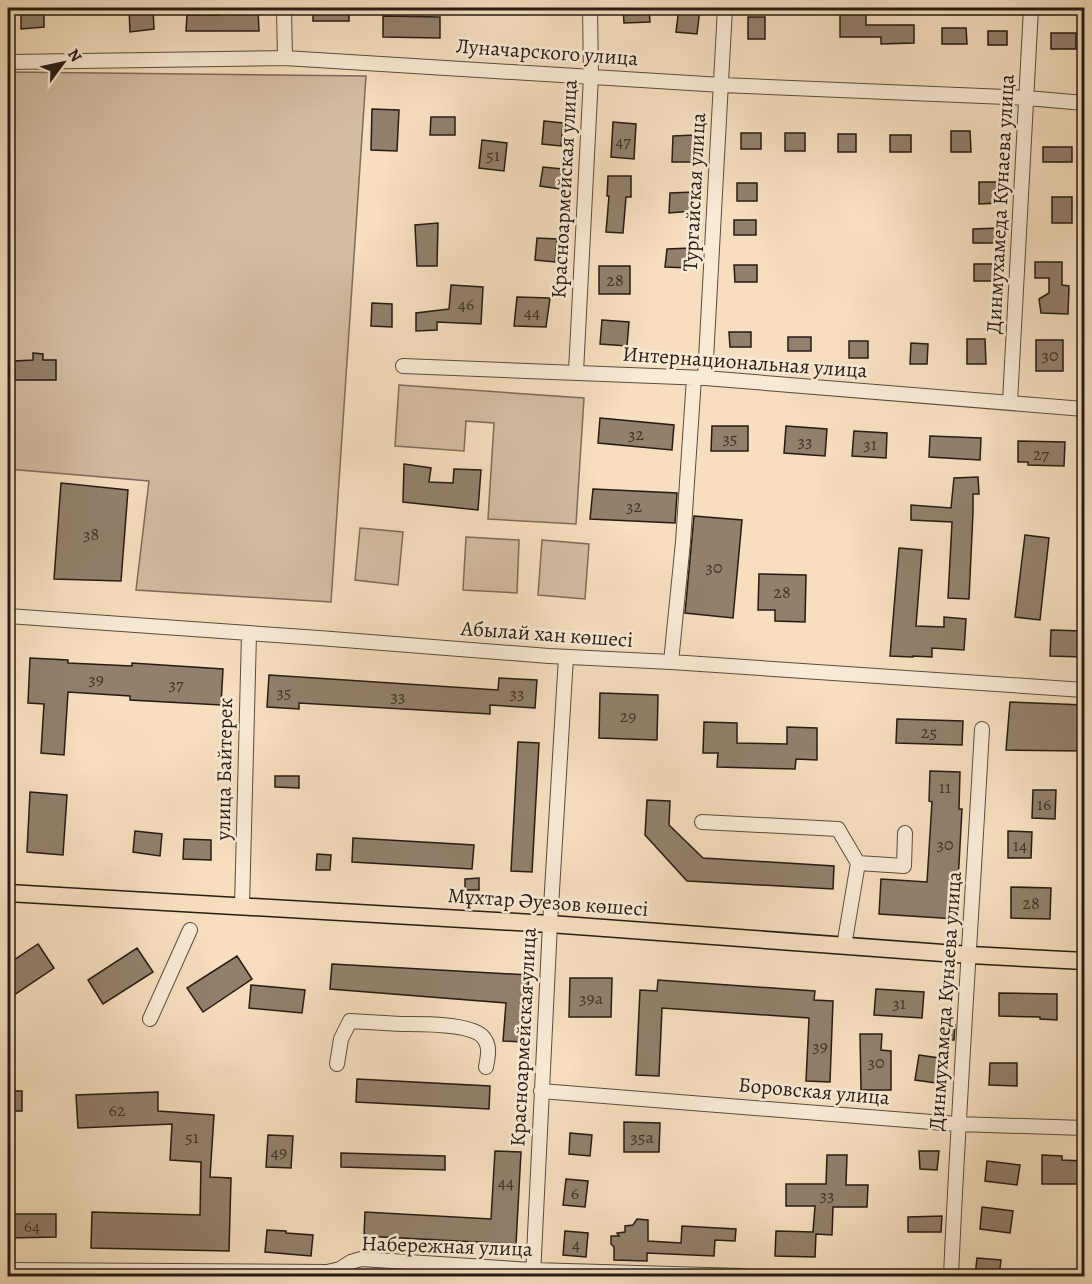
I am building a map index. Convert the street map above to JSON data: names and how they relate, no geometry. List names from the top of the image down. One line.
{"streets":{"main road":["Мұхтар Әуезов көшесі"],"street":["Луначарского улица","Красноармейская улица","Тургайская улица","Динмухамеда Кунаева улица","Интернациональная улица","Абылай хан көшесі","улица Байтерек","Боровская улица","Набережная улица"]},"crossings":[["Луначарского улица","Красноармейская улица"],["Луначарского улица","Тургайская улица"],["Луначарского улица","Динмухамеда Кунаева улица"],["Красноармейская улица","Интернациональная улица"],["Красноармейская улица","Абылай хан көшесі"],["Красноармейская улица","Мұхтар Әуезов көшесі"],["Красноармейская улица","Боровская улица"],["Красноармейская улица","Набережная улица"],["Тургайская улица","Интернациональная улица"],["Тургайская улица","Абылай хан көшесі"],["Динмухамеда Кунаева улица","Интернациональная улица"],["Динмухамеда Кунаева улица","Мұхтар Әуезов көшесі"],["Динмухамеда Кунаева улица","Боровская улица"],["Абылай хан көшесі","улица Байтерек"],["улица Байтерек","Мұхтар Әуезов көшесі"]],"house_numbers":["47","51","28","46","44","30","32","35","33","31","27","32","38","30","28","39","37","35","33","33","29","25","11","16","30","14","28","39а","31","39","30","62","51","35а","49","44","6","33","64","4"],"north":"top right"}
